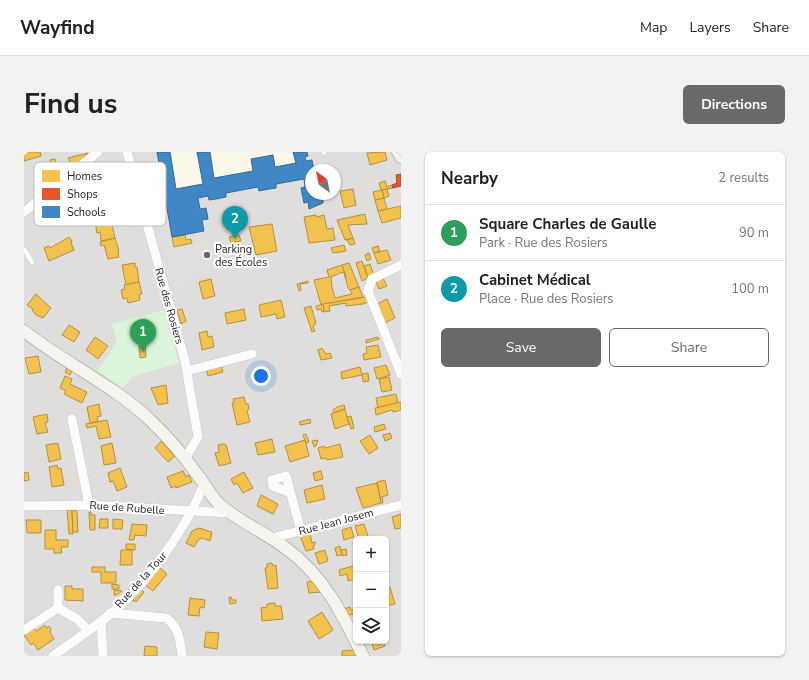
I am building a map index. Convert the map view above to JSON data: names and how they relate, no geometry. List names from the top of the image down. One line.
{"streets":{"street":["Rue des Rosiers","Rue de Rubelle","Rue Jean Josem","Rue de la Tour"]},"crossings":[["Rue de Rubelle","Rue de la Tour"]],"places":["Parking des Écoles"],"legend":["Homes","Shops","Schools"],"north":"top left","page":{"header":"Wayfind","nav":["Map","Layers","Share"],"title":"Find us","buttons":["Directions",["Save","Share"]],"heading":["Nearby","2 results"],"list":[{"mark":"1","name":"Square Charles de Gaulle","note":"Park · Rue des Rosiers","value":"90 m"},{"mark":"2","name":"Cabinet Médical","note":"Place · Rue des Rosiers","value":"100 m"}],"pins":["2","1"],"map_buttons":["+","−"]}}
